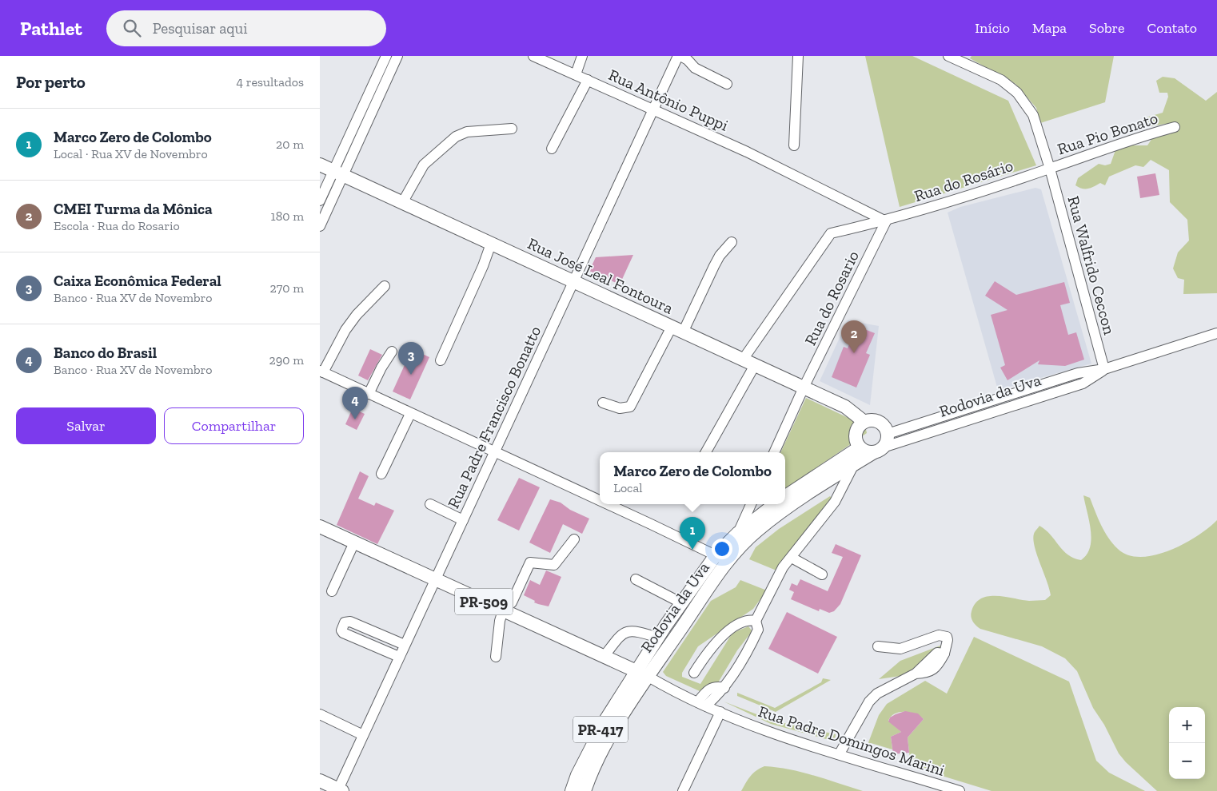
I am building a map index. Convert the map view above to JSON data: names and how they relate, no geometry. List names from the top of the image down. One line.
{"streets":{"main road":["Rua José Leal Fontoura","Rodovia da Uva","PR-509","PR-417"],"street":["Rua Antônio Puppi","Rua Pio Bonato","Rua do Rosário","Rua Walfrido Ceccon","Rua do Rosario","Rua Padre Francisco Bonatto","Rua Padre Domingos Marini"]},"crossings":[["Rua Antônio Puppi","Rua do Rosário"],["Rua Antônio Puppi","Rua do Rosario"],["Rua Antônio Puppi","Rua Padre Francisco Bonatto"],["Rua Pio Bonato","Rua do Rosário"],["Rua Pio Bonato","Rua Walfrido Ceccon"],["Rua do Rosário","Rua Walfrido Ceccon"],["Rua do Rosário","Rua José Leal Fontoura"],["Rua do Rosário","Rua do Rosario"],["Rua Walfrido Ceccon","Rodovia da Uva"],["Rua José Leal Fontoura","Rua do Rosario"],["Rua José Leal Fontoura","Rodovia da Uva"],["Rua José Leal Fontoura","Rua Padre Francisco Bonatto"],["Rodovia da Uva","PR-509"],["Rodovia da Uva","Rua Padre Domingos Marini"],["Rua Padre Francisco Bonatto","PR-509"],["PR-509","Rua Padre Domingos Marini"]],"page":{"header":"Pathlet","search":"Pesquisar aqui","nav":["Início","Mapa","Sobre","Contato"],"heading":["Por perto","4 resultados"],"list":[{"mark":"1","name":"Marco Zero de Colombo","note":"Local · Rua XV de Novembro","value":"20 m"},{"mark":"2","name":"CMEI Turma da Mônica","note":"Escola · Rua do Rosario","value":"180 m"},{"mark":"3","name":"Caixa Econômica Federal","note":"Banco · Rua XV de Novembro","value":"270 m"},{"mark":"4","name":"Banco do Brasil","note":"Banco · Rua XV de Novembro","value":"290 m"}],"pins":["2","3","4","1"],"buttons":["Salvar","Compartilhar"],"popup":["Marco Zero de Colombo","Local"],"map_buttons":["+","−"]}}
